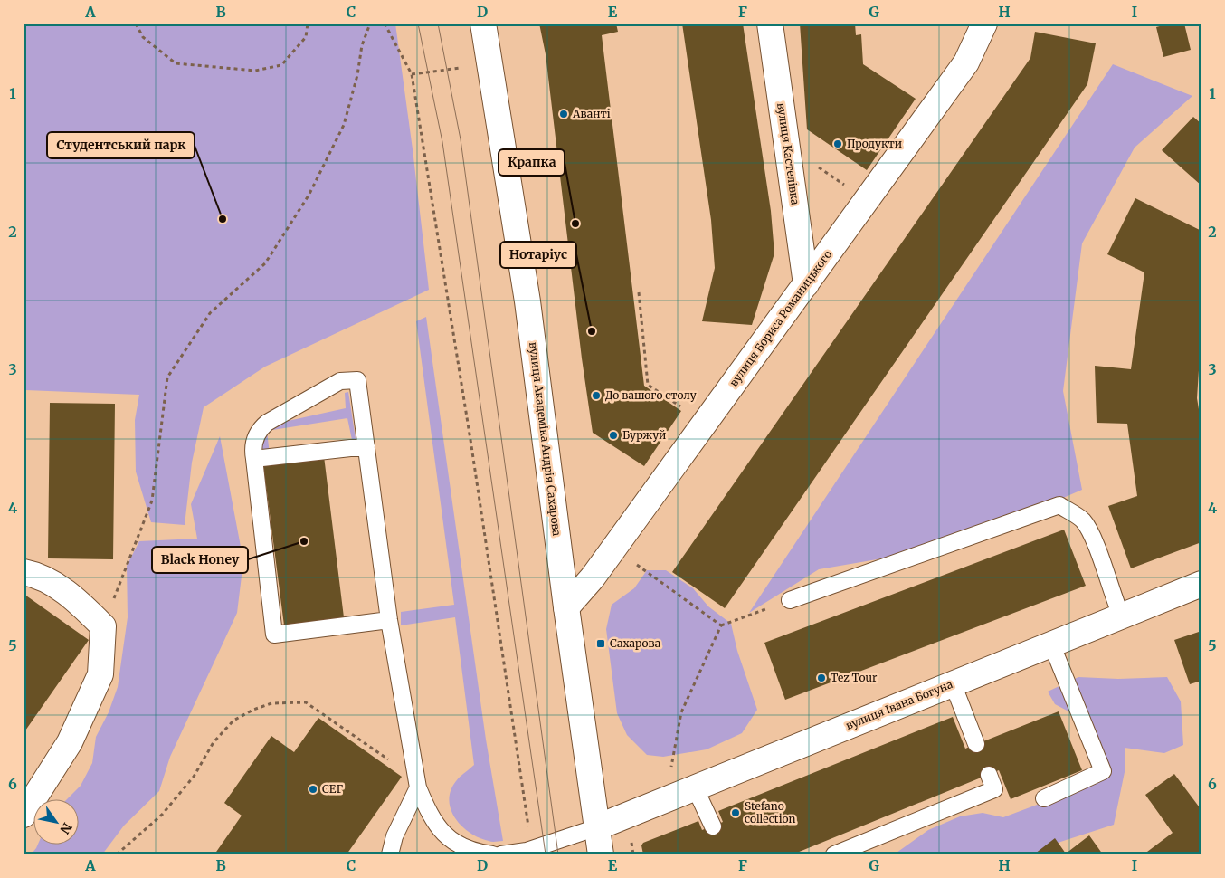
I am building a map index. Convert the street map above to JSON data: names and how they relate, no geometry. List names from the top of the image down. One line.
{"streets":{"street":["вулиця Кастелівка","вулиця Бориса Романицького","вулиця Академіка Андрія Сахарова","вулиця Івана Богуна"]},"crossings":[["вулиця Кастелівка","вулиця Бориса Романицького"],["вулиця Бориса Романицького","вулиця Академіка Андрія Сахарова"],["вулиця Академіка Андрія Сахарова","вулиця Івана Богуна"]],"places":{"other":["Аванті","Продукти","Студентський парк","Крапка","Нотаріус","До вашого столу","Буржуй","Black Honey","Tez Tour","СЕГ","Stefano collection"],"transit":["Сахарова"]},"north":"bottom right","grid":{"columns":["A","B","C","D","E","F","G","H","I"],"rows":["1","2","3","4","5","6"]}}
